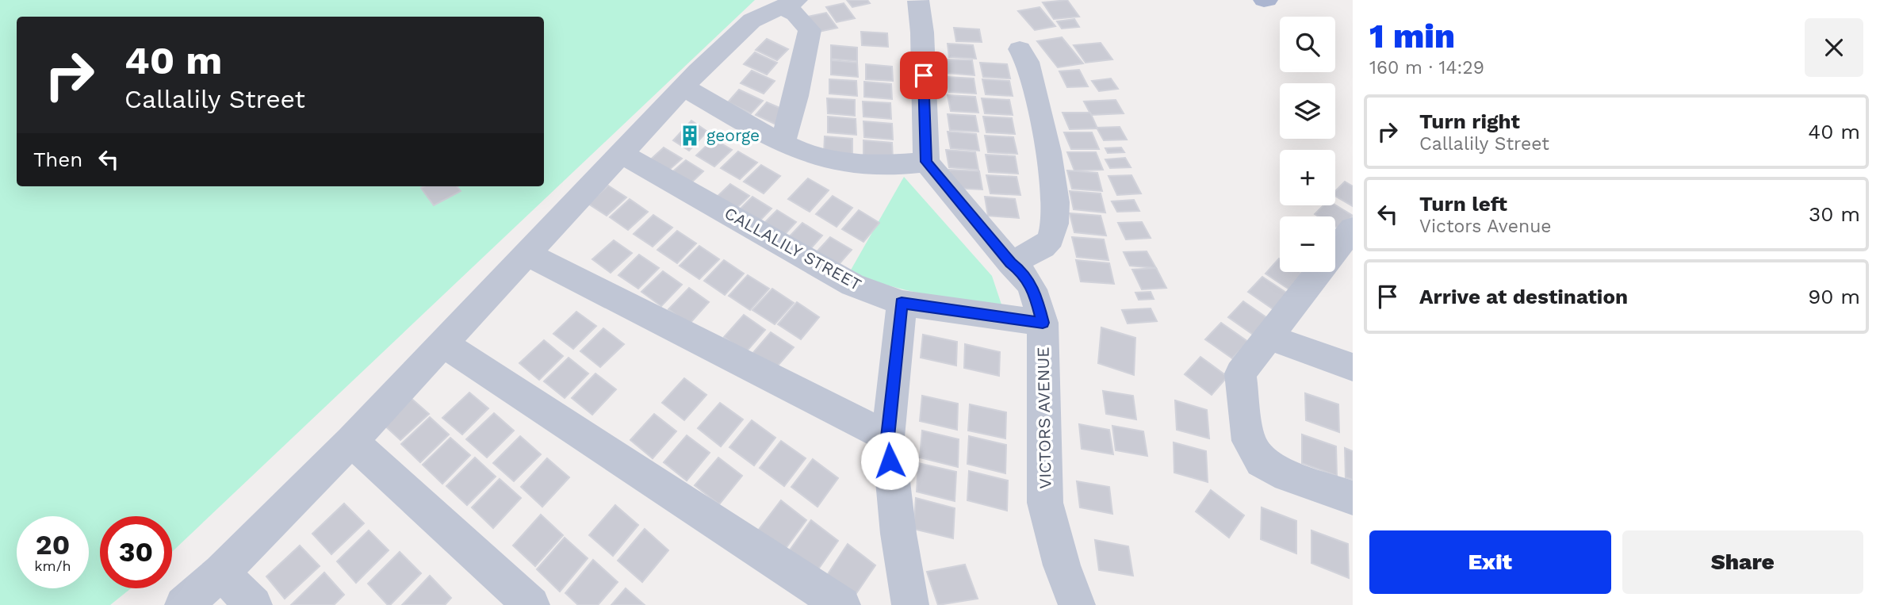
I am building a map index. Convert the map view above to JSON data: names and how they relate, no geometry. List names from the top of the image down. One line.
{"streets":{"street":["CALLALILY STREET","VICTORS AVENUE"]},"crossings":[["CALLALILY STREET","VICTORS AVENUE"]],"places":{"building":["george"]},"page":{"heading":["1 min","160 m · 14:29"],"map_buttons":["+","−"],"turn":["40 m","Callalily Street"],"list":[{"name":"Turn right","note":"Callalily Street","value":"40 m"},{"name":"Turn left","note":"Victors Avenue","value":"30 m"},{"name":"Arrive at destination","value":"90 m"}],"then":"Then","speed":"20 km/h","limit":"30","buttons":["Exit","Share"]}}
